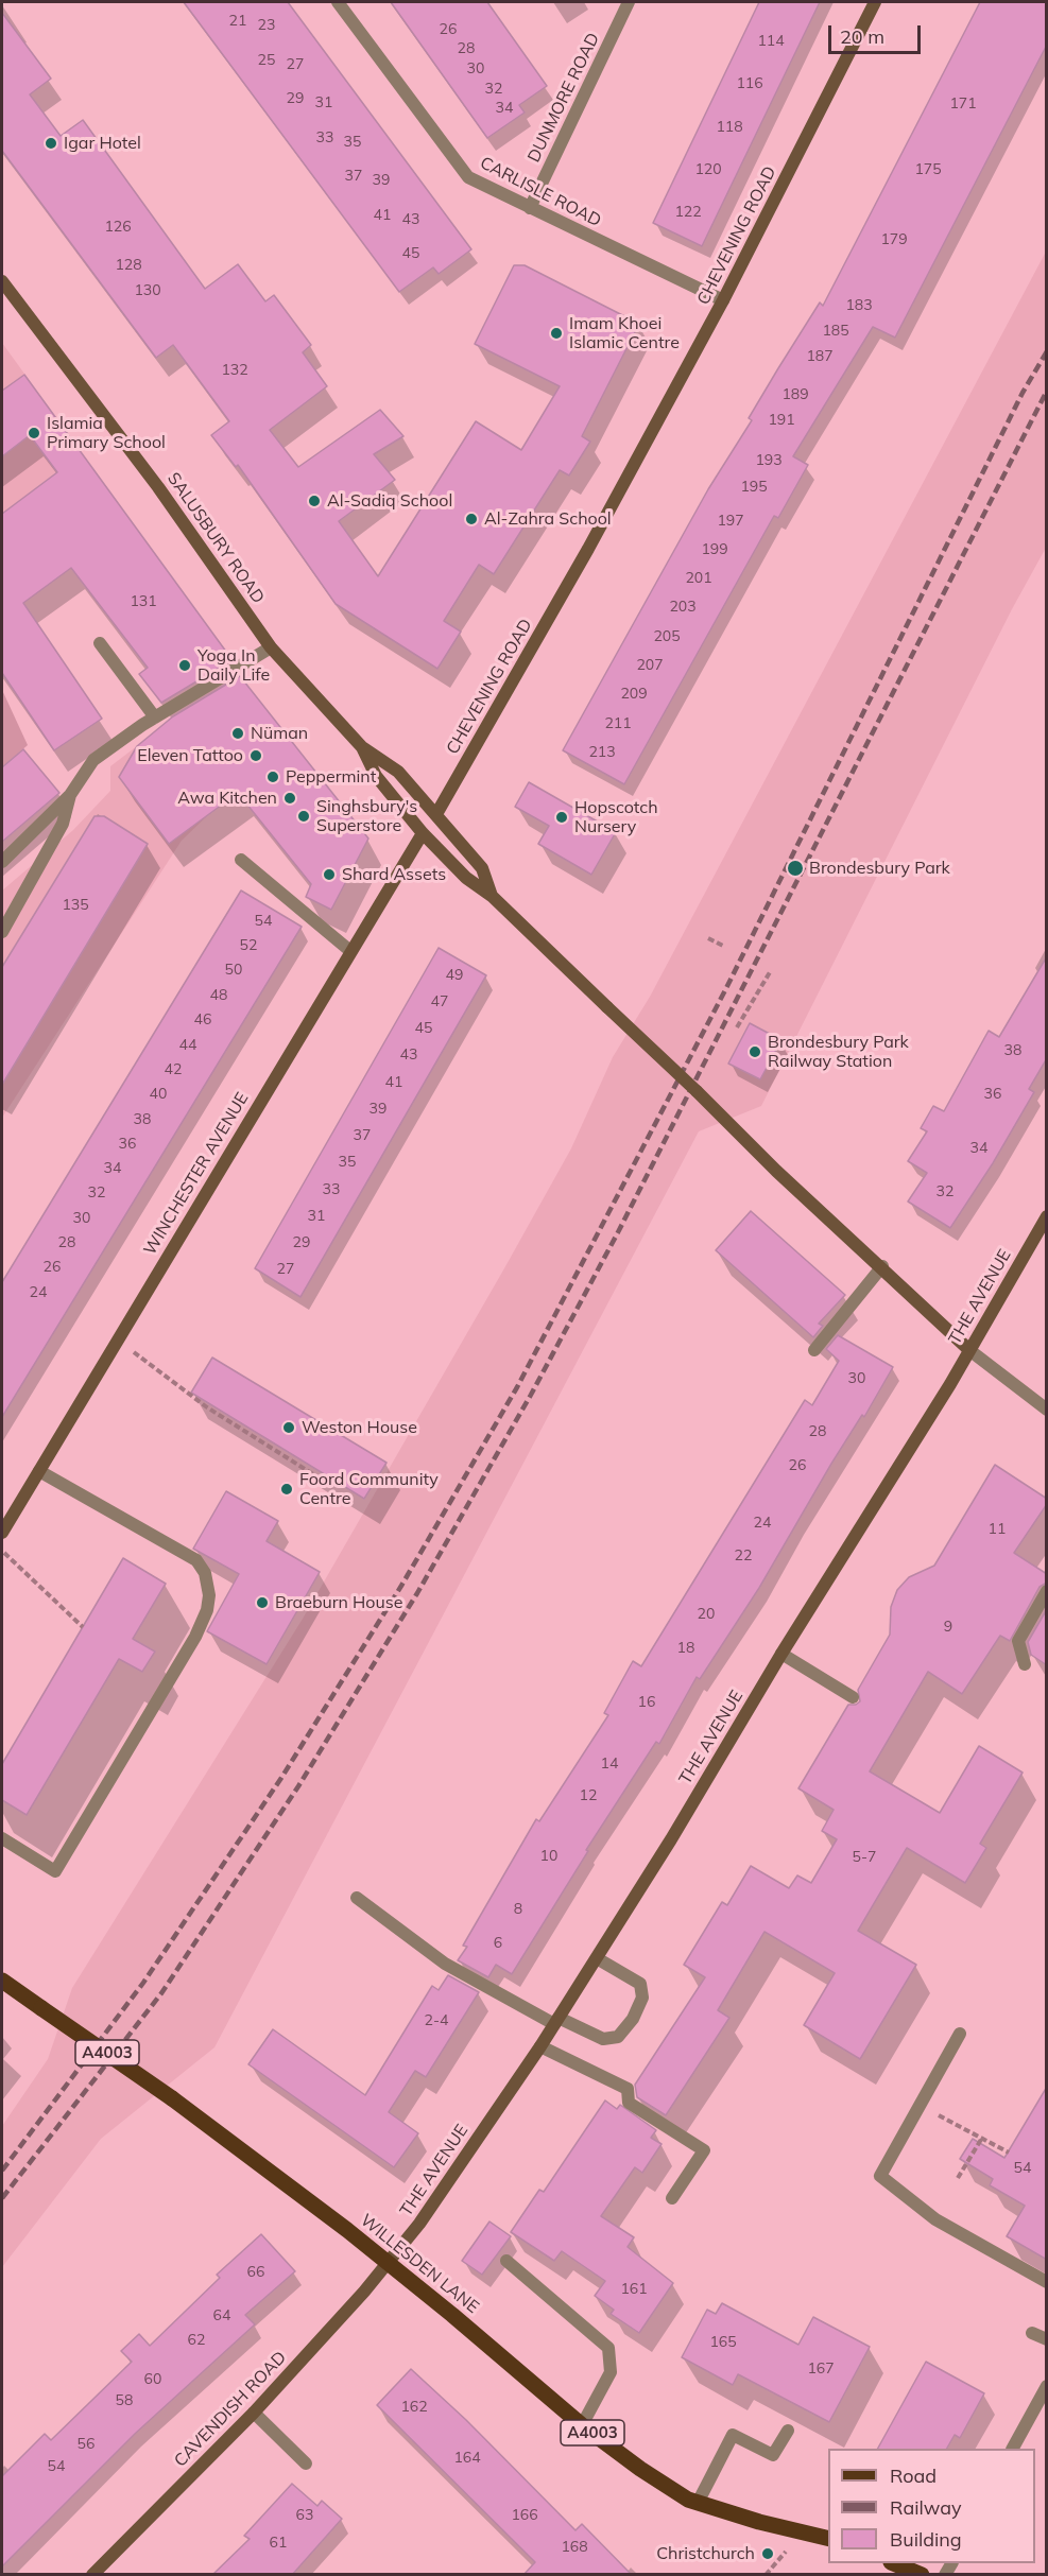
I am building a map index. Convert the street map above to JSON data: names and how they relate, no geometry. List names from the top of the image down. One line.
{"streets":{"main road":["A4003","WILLESDEN LANE"],"street":["DUNMORE ROAD","CARLISLE ROAD","CHEVENING ROAD","SALUSBURY ROAD","WINCHESTER AVENUE","THE AVENUE","CAVENDISH ROAD"]},"crossings":[["DUNMORE ROAD","CARLISLE ROAD"],["CARLISLE ROAD","CHEVENING ROAD"],["CHEVENING ROAD","SALUSBURY ROAD"],["SALUSBURY ROAD","WINCHESTER AVENUE"],["THE AVENUE","WILLESDEN LANE"],["THE AVENUE","CAVENDISH ROAD"],["WILLESDEN LANE","CAVENDISH ROAD"]],"places":["Igar Hotel","Imam Khoei Islamic Centre","Islamia Primary School","Al-Sadiq School","Al-Zahra School","Yoga In Daily Life","Nüman","Eleven Tattoo","Peppermint","Awa Kitchen","Singhsbury's Superstore","Hopscotch Nursery","Brondesbury Park","Shard Assets","Brondesbury Park Railway Station","Weston House","Foord Community Centre","Braeburn House","Christchurch"],"house_numbers":["21","23","26","114","28","25","27","30","116","32","29","31","171","34","118","33","35","120","175","37","39","122","41","43","126","179","45","128","130","183","185","187","132","189","191","193","195","197","199","201","131","203","205","207","209","211","213","135","54","52","50","49","48","47","46","45","44","38","43","42","41","40","36","39","38","37","36","34","35","34","33","32","32","31","30","28","29","26","27","24","30","28","26","24","11","22","20","9","18","16","14","12","10","5-7","8","6","2-4","54","66","161","64","62","165","167","60","58","162","56","164","54","63","166","61","168"],"legend":["Road","Railway","Building"],"scale_bar":"20 m"}
